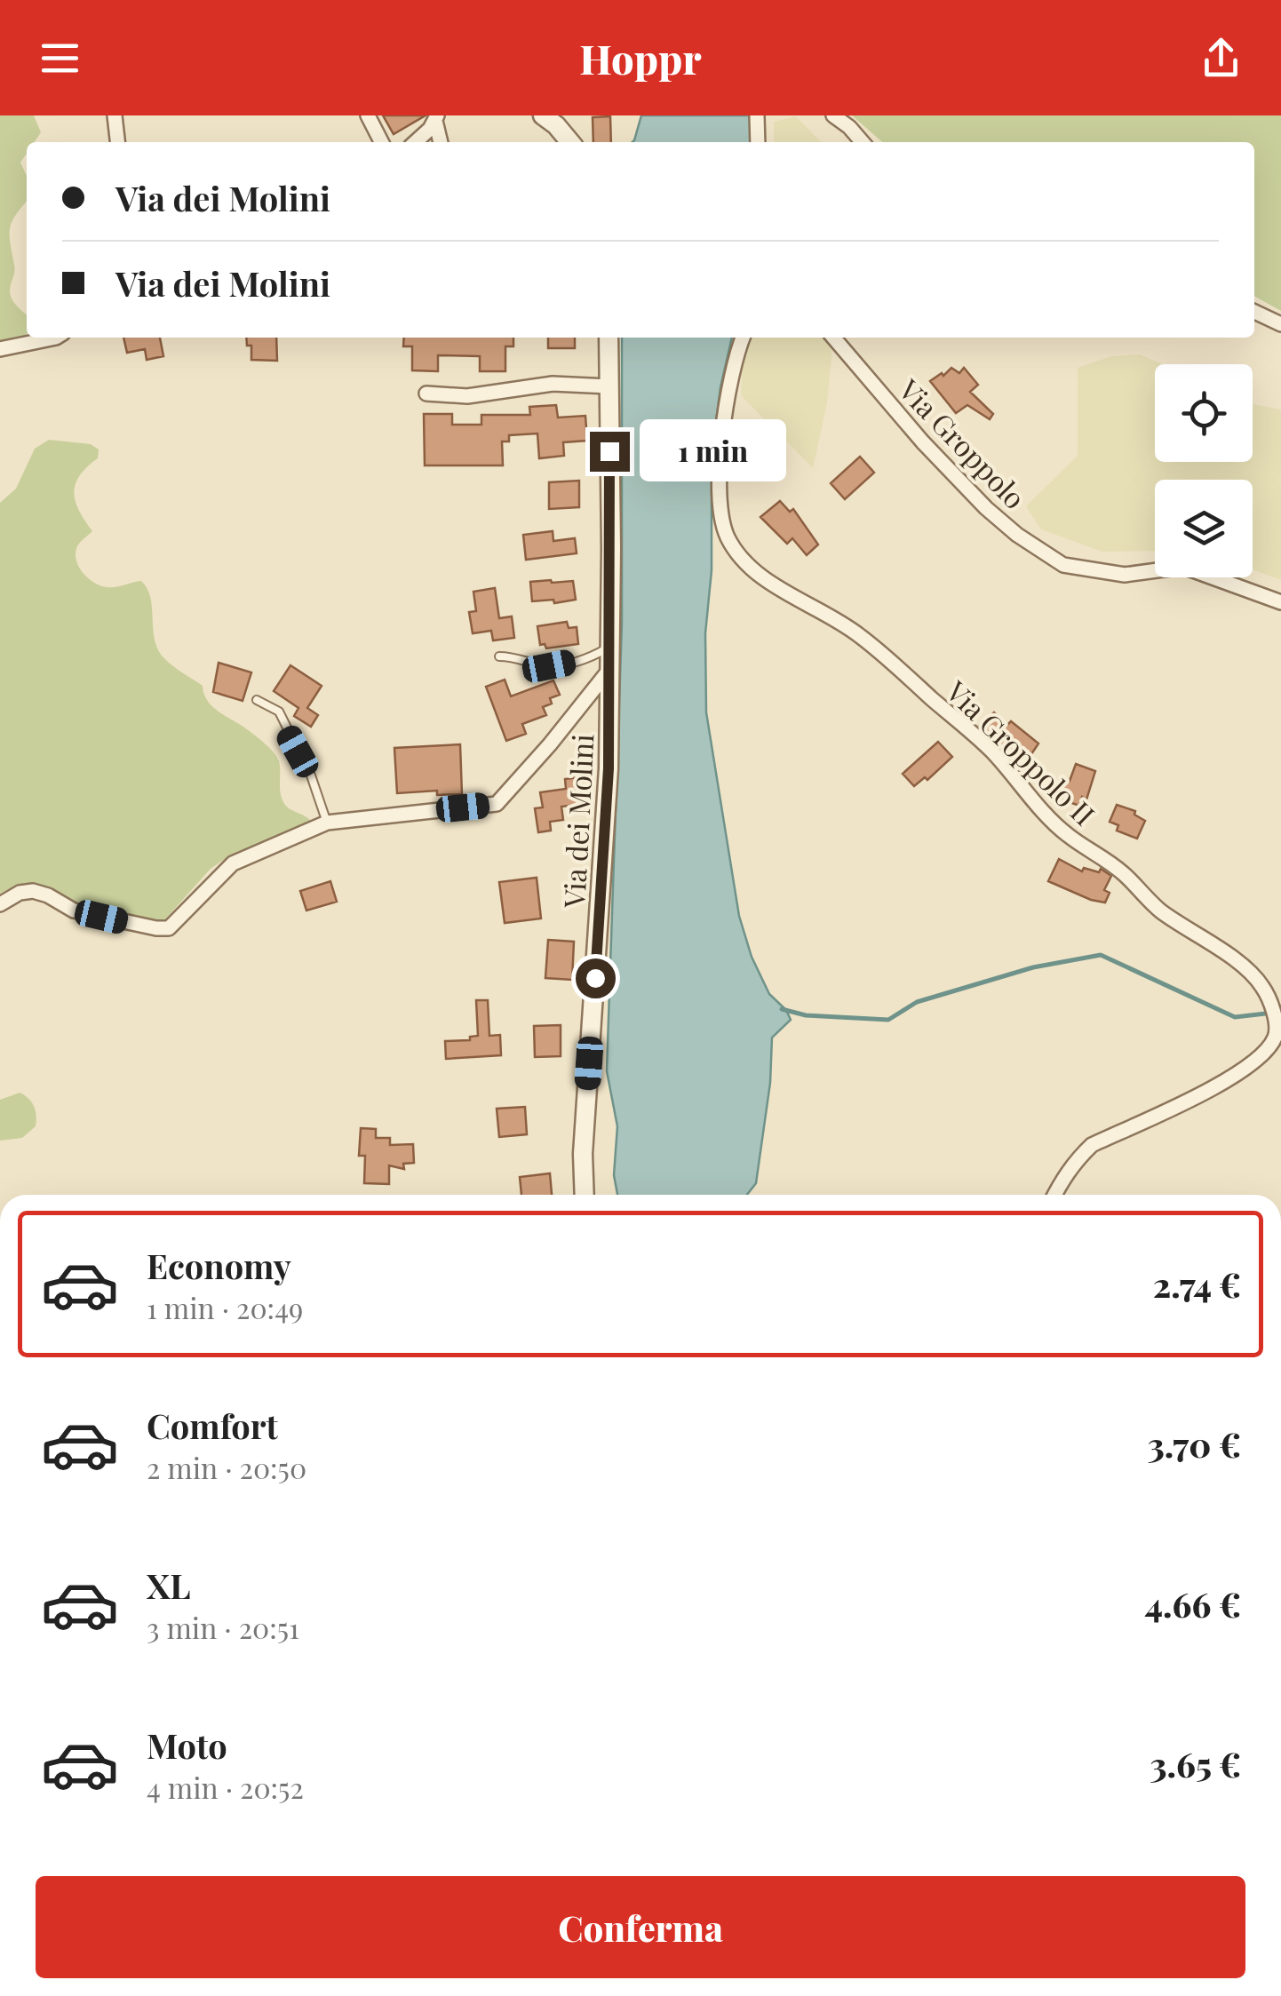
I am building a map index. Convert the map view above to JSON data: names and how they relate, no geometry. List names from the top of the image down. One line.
{"streets":{"street":["Via Groppolo","Via Groppolo II","Via dei Molini"]},"page":{"header":"Hoppr","banner":["Via dei Molini","Via dei Molini"],"bubble":"1 min","list":[{"name":"Economy","note":"1 min · 20:49","value":"2.74 €"},{"name":"Comfort","note":"2 min · 20:50","value":"3.70 €"},{"name":"XL","note":"3 min · 20:51","value":"4.66 €"},{"name":"Moto","note":"4 min · 20:52","value":"3.65 €"}],"buttons":"Conferma"}}
